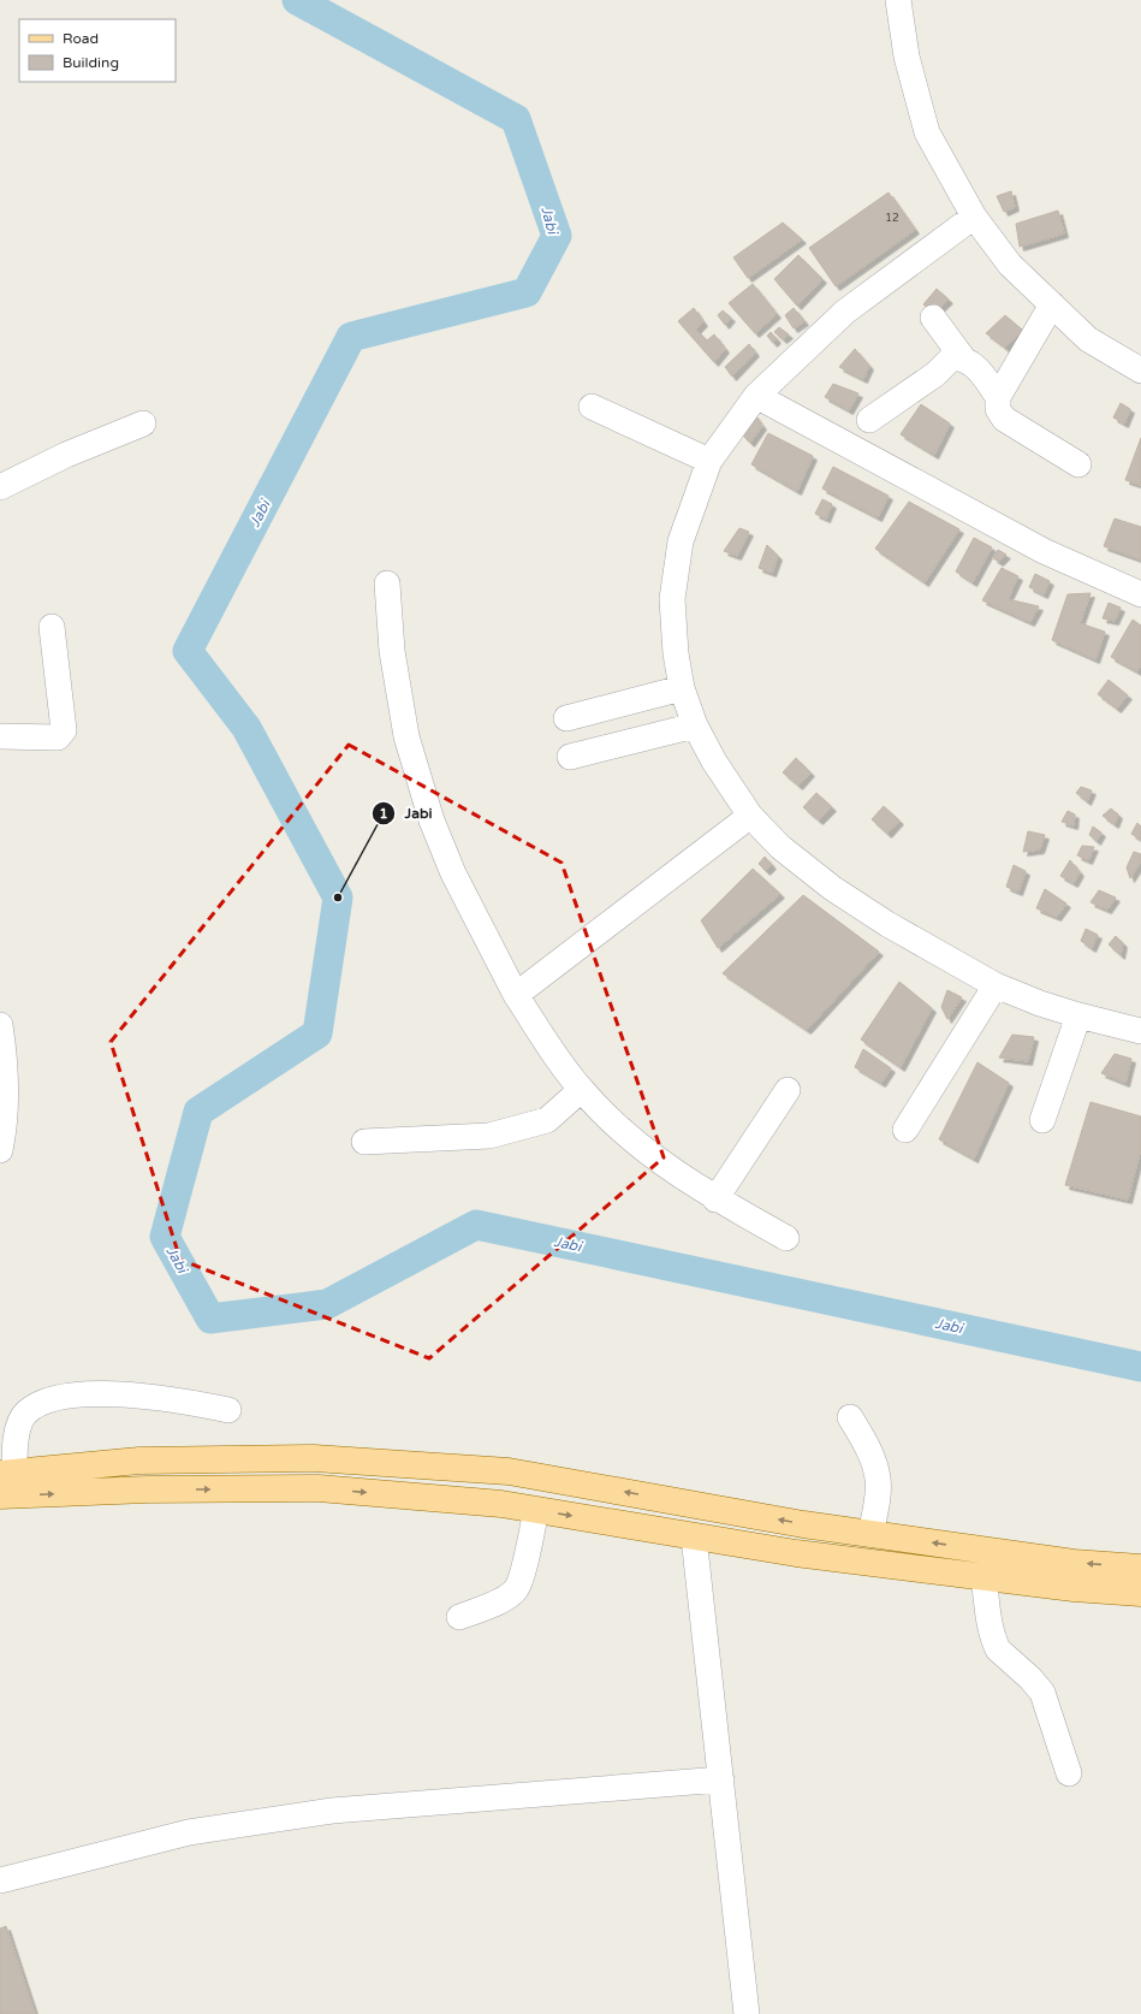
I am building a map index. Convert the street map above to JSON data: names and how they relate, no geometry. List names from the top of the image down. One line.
{"water":["Jabi"],"places":["Jabi"],"house_numbers":["12"],"legend":["Road","Building"]}
